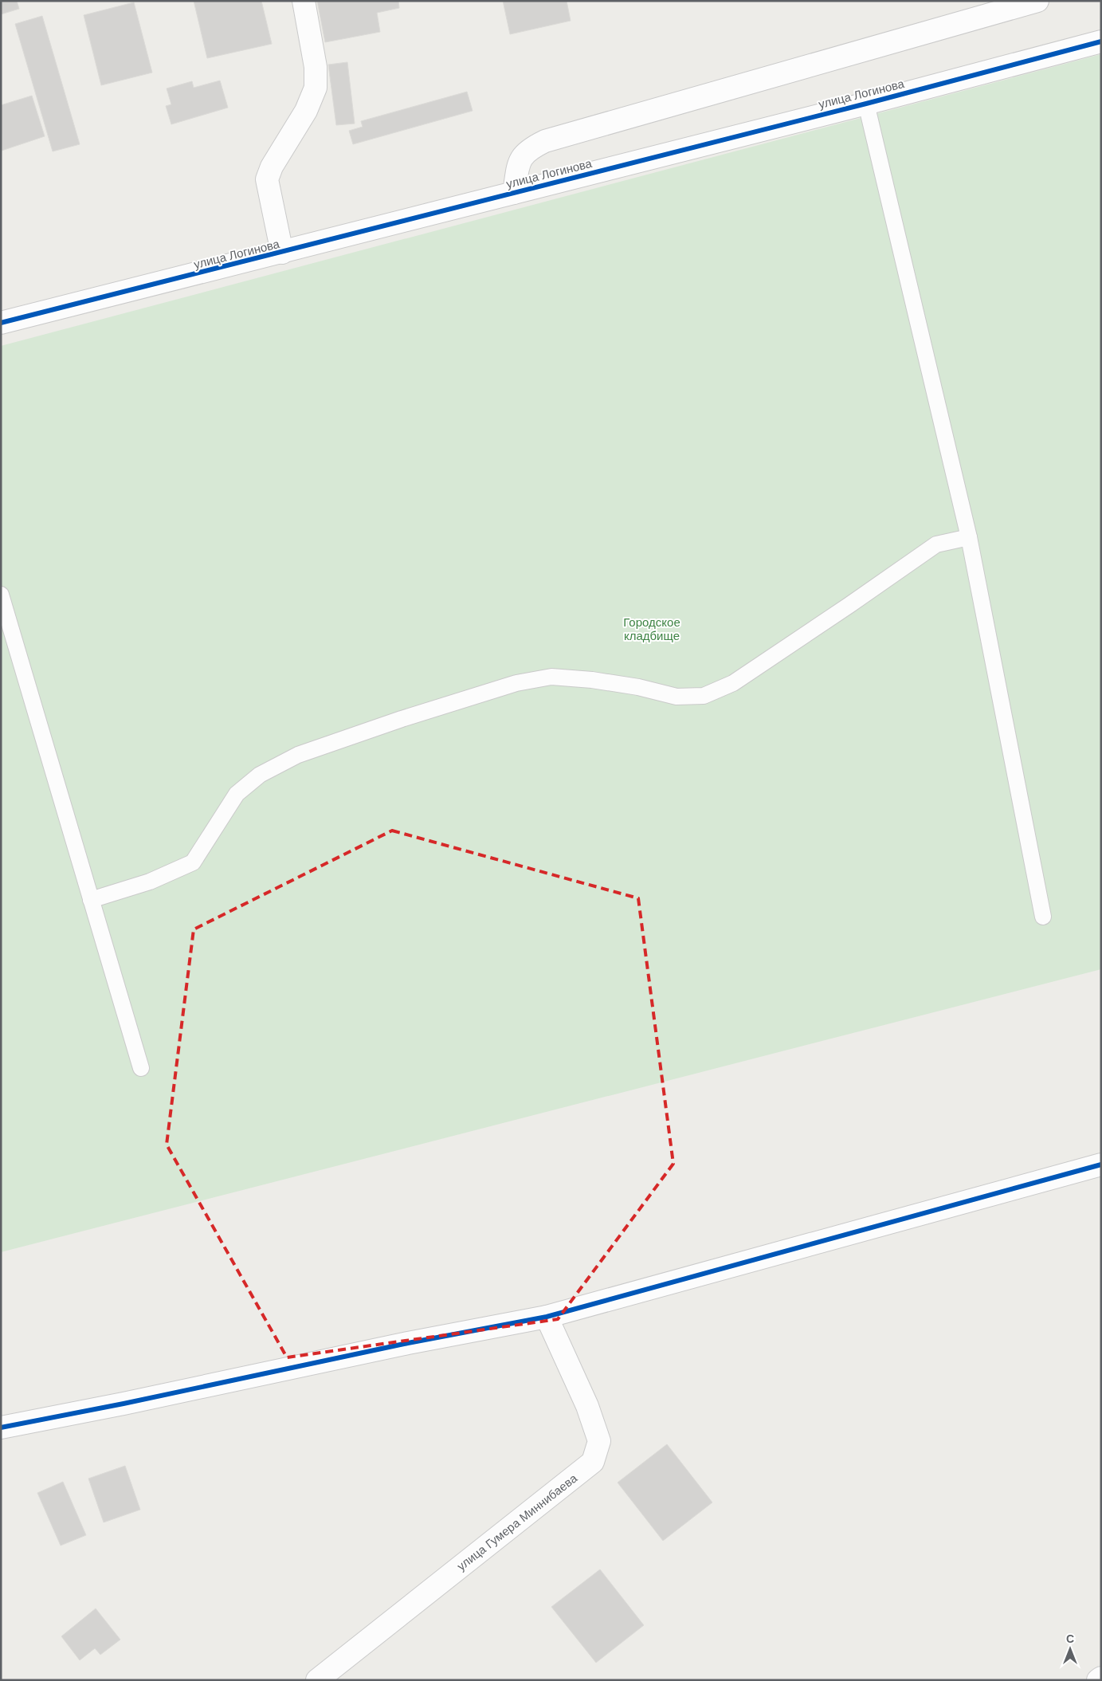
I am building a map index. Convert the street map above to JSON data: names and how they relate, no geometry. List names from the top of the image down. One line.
{"streets":{"street":["улица Логинова","улица Гумера Миннибаева"]},"parks":["Городское кладбище"],"north":"top"}
